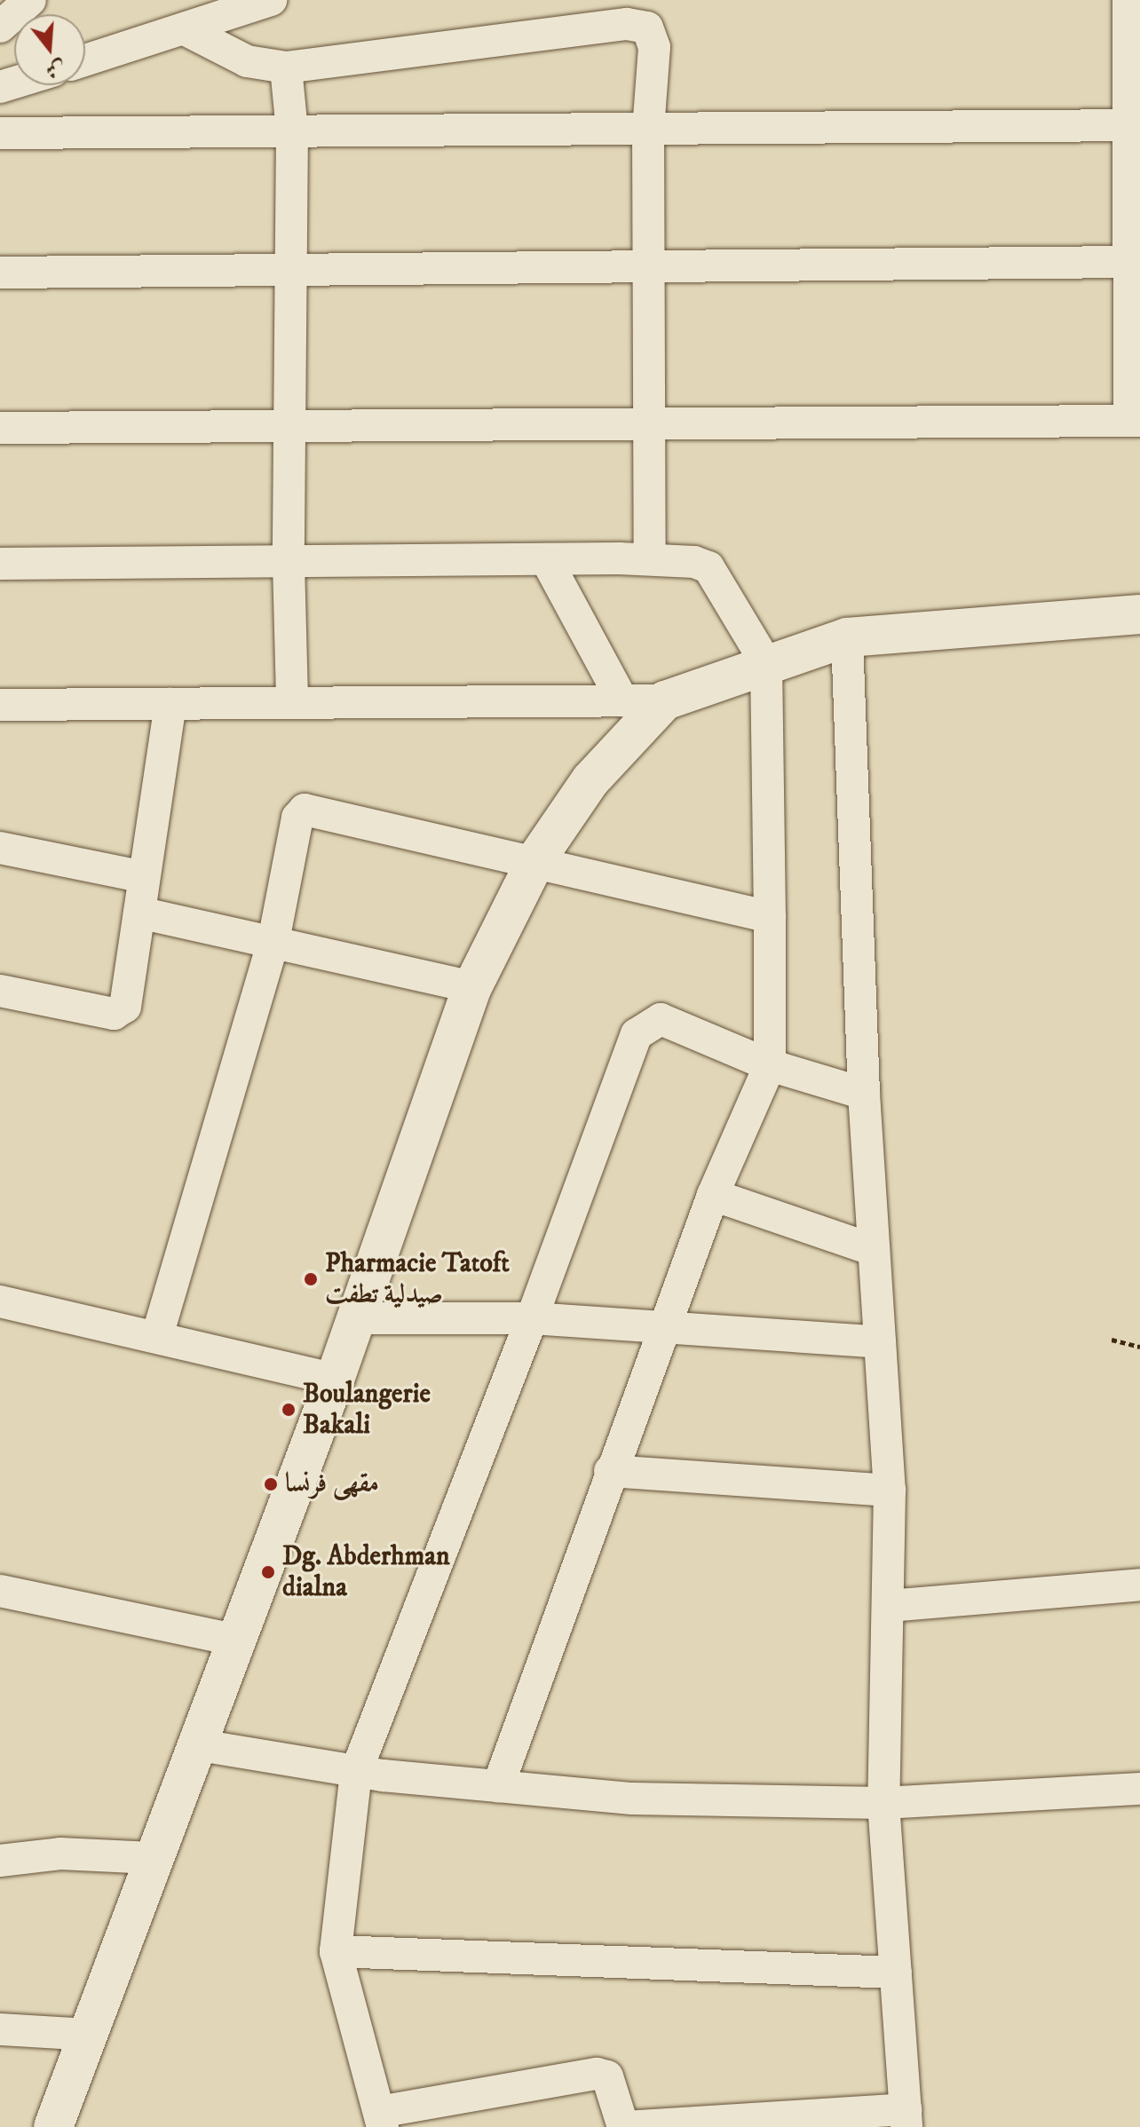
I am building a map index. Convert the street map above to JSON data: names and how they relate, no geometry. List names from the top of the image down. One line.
{"places":["Pharmacie Tatoft صيدلية تطفت","Boulangerie Bakali","مقهى فرنسا","Dg. Abderhman dialna"],"north":"bottom"}
